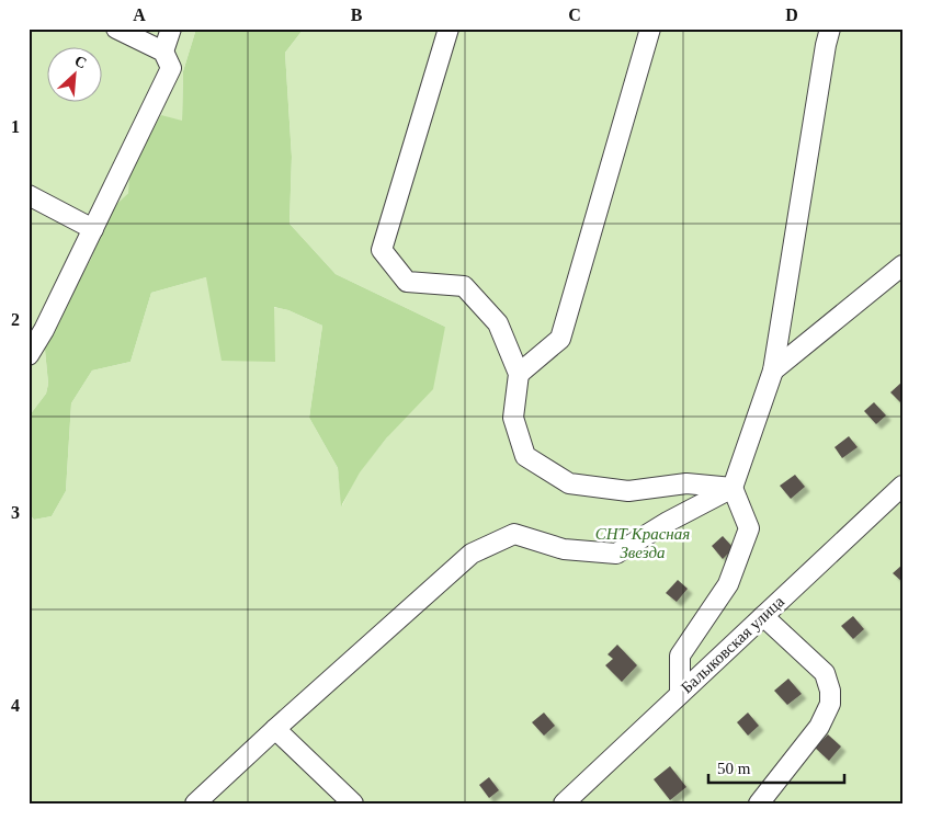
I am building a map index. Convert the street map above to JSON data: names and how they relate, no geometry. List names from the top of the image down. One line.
{"streets":{"street":["Балыковская улица"]},"parks":["СНТ Красная Звезда"],"scale_bar":"50 m","north":"top right","grid":{"columns":["A","B","C","D"],"rows":["1","2","3","4"]}}
